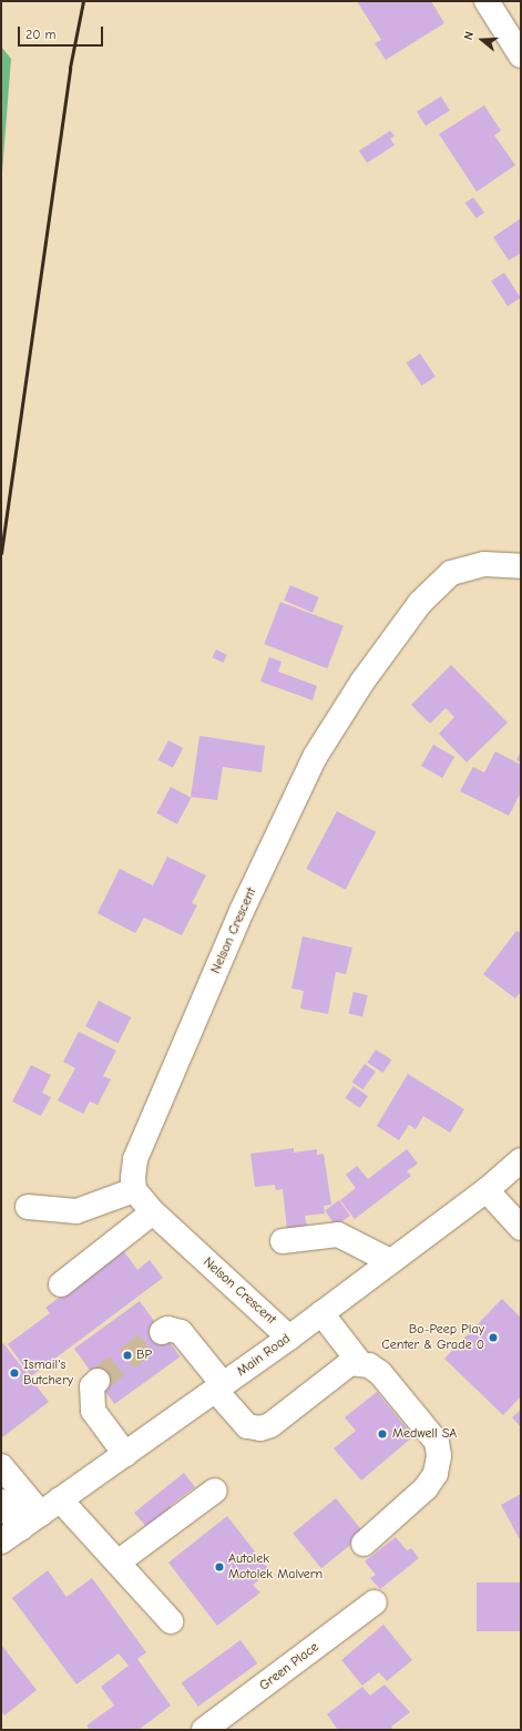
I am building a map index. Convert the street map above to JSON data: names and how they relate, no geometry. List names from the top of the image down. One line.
{"streets":{"street":["Nelson Crescent","Main Road","Green Place"]},"crossings":[["Nelson Crescent","Main Road"]],"places":["Bo-Peep Play Center & Grade 0","BP","Ismail's Butchery","Medwell SA","Autolek Motolek Malvern"],"scale_bar":"20 m","north":"left"}
